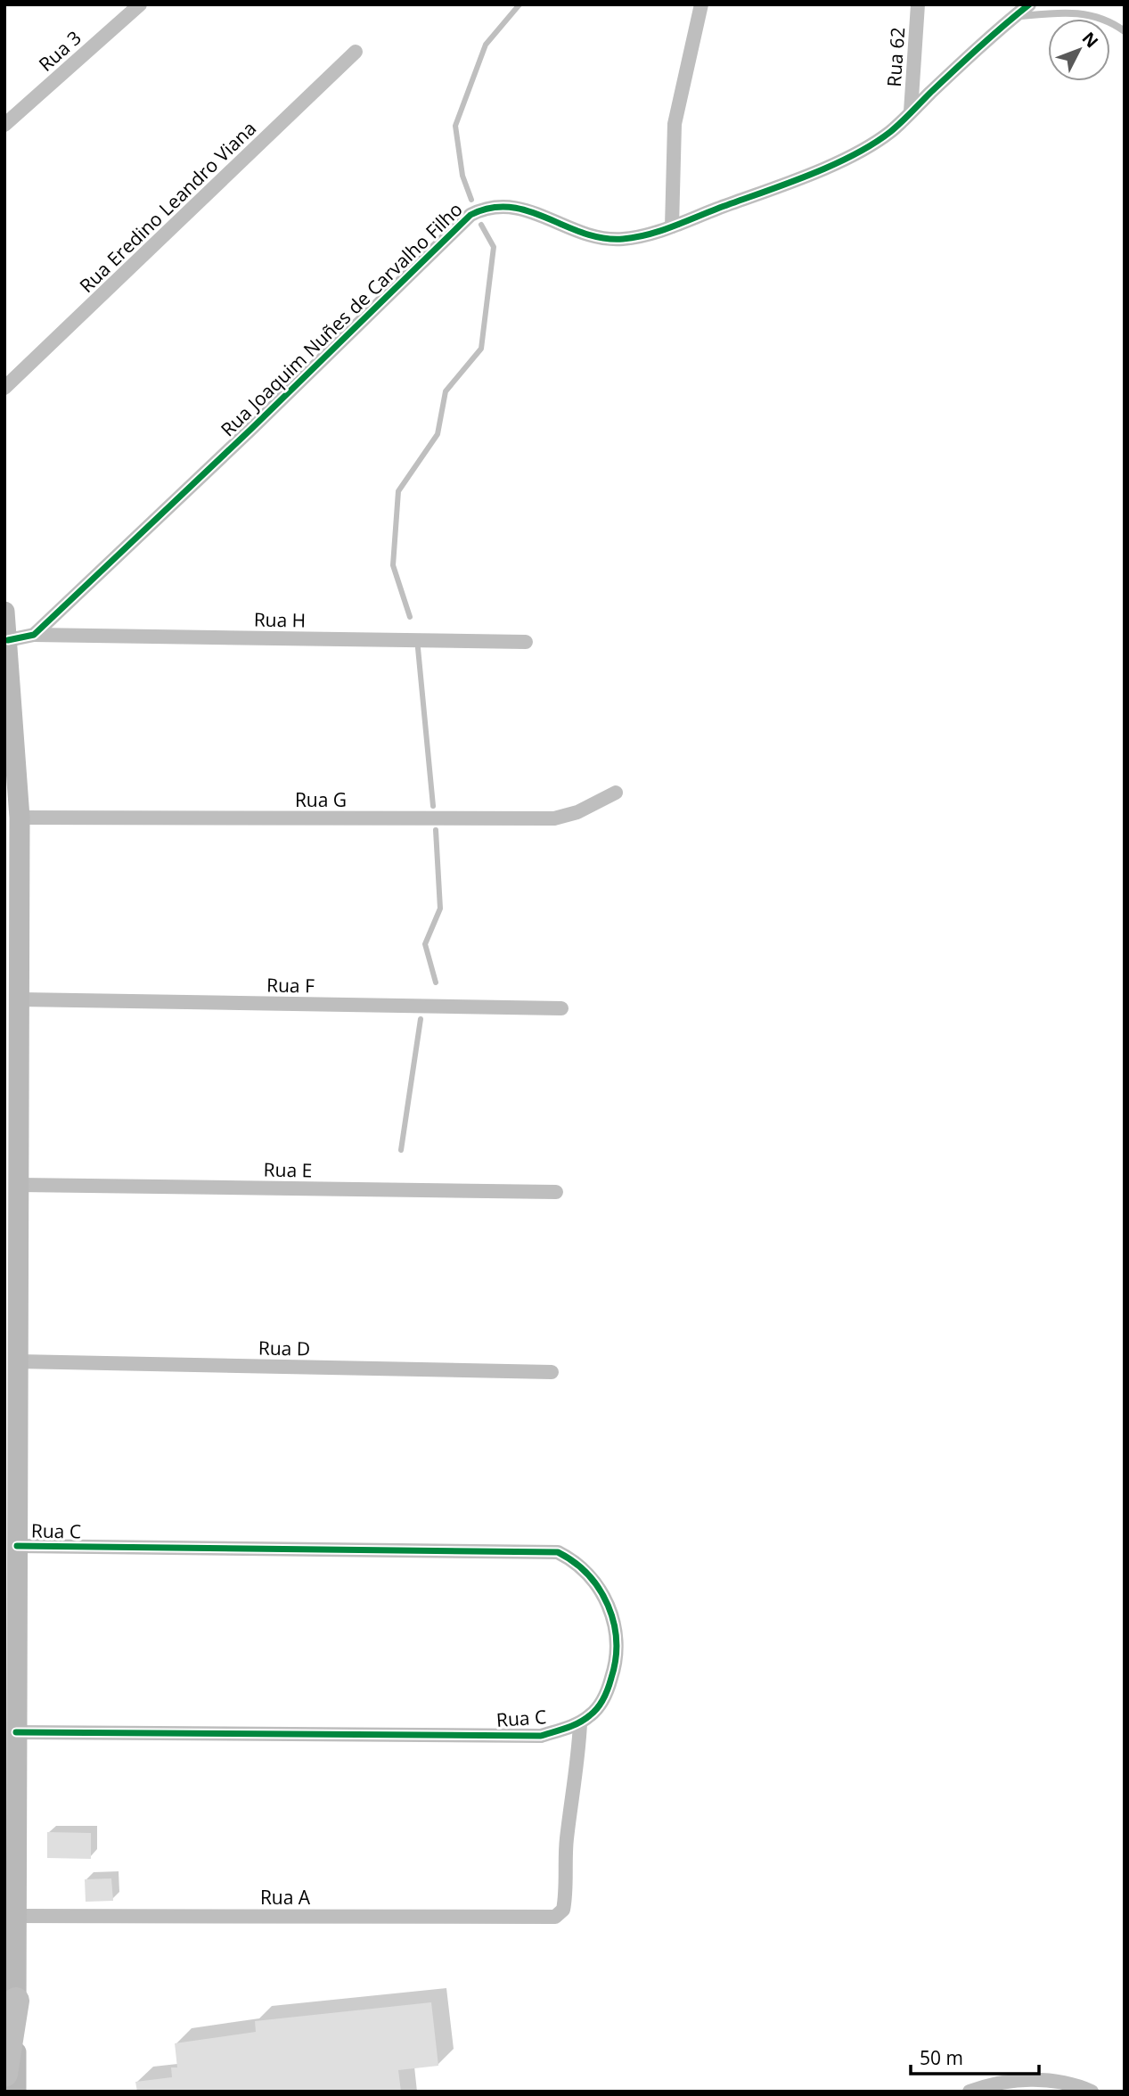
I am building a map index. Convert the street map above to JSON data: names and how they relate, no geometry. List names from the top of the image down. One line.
{"streets":{"street":["Rua 3","Rua 62","Rua Eredino Leandro Viana","Rua Joaquim Nuñes de Carvalho Filho","Rua H","Rua G","Rua F","Rua E","Rua D","Rua C","Rua A"]},"crossings":[["Rua 62","Rua Joaquim Nuñes de Carvalho Filho"],["Rua Joaquim Nuñes de Carvalho Filho","Rua H"],["Rua C","Rua A"]],"scale_bar":"50 m","north":"top right"}
